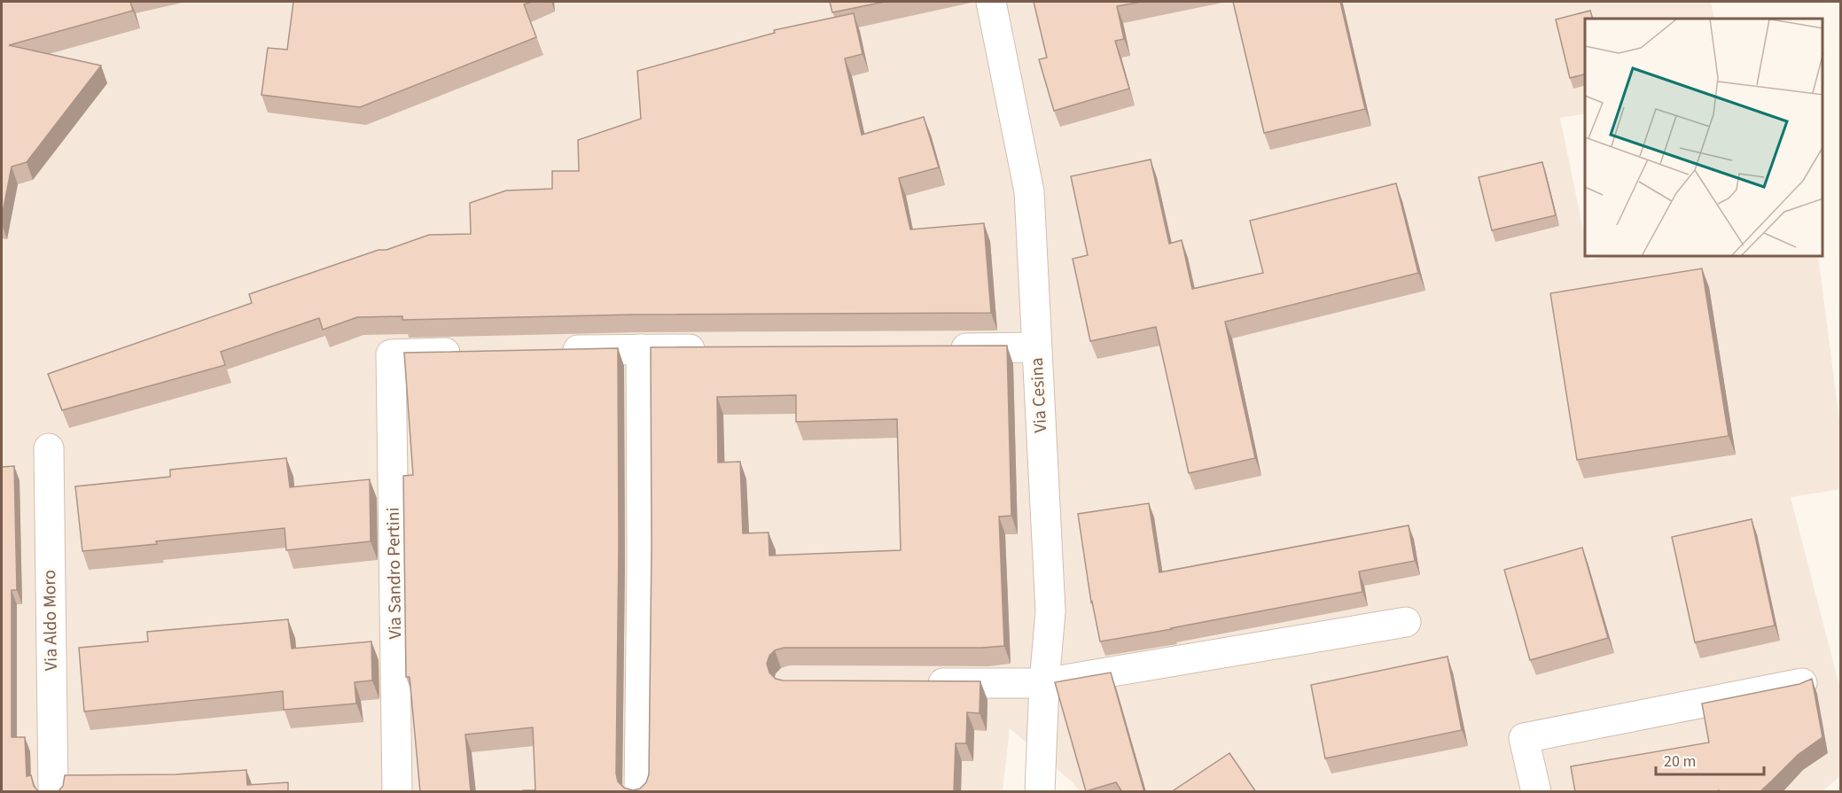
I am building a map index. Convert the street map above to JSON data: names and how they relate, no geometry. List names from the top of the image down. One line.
{"streets":{"street":["Via Cesina","Via Sandro Pertini","Via Aldo Moro"]},"scale_bar":"20 m"}
